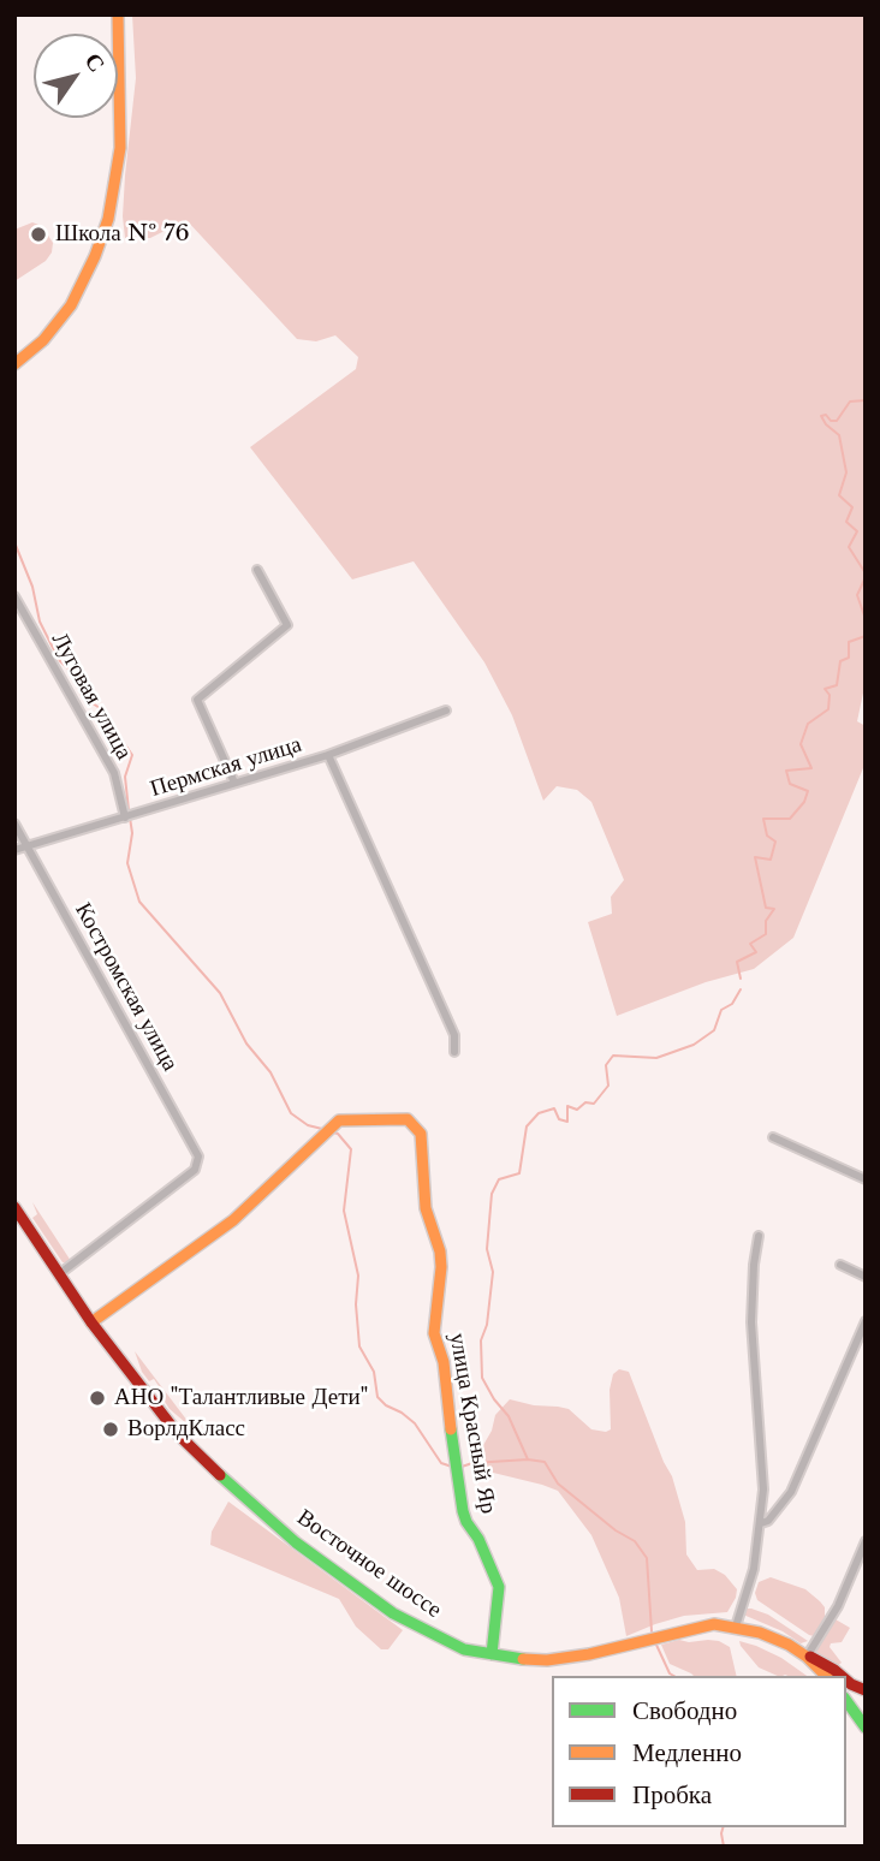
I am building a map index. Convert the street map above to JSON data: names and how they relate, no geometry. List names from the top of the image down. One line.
{"streets":{"street":["Луговая улица","Пермская улица","Костромская улица","улица Красный Яр","Восточное шоссе"]},"crossings":[["Луговая улица","Пермская улица"],["Пермская улица","Костромская улица"],["Костромская улица","Восточное шоссе"],["улица Красный Яр","Восточное шоссе"]],"places":["Школа № 76","АНО \"Талантливые Дети\"","ВорлдКласс"],"legend":["Свободно","Медленно","Пробка"],"north":"top right"}
